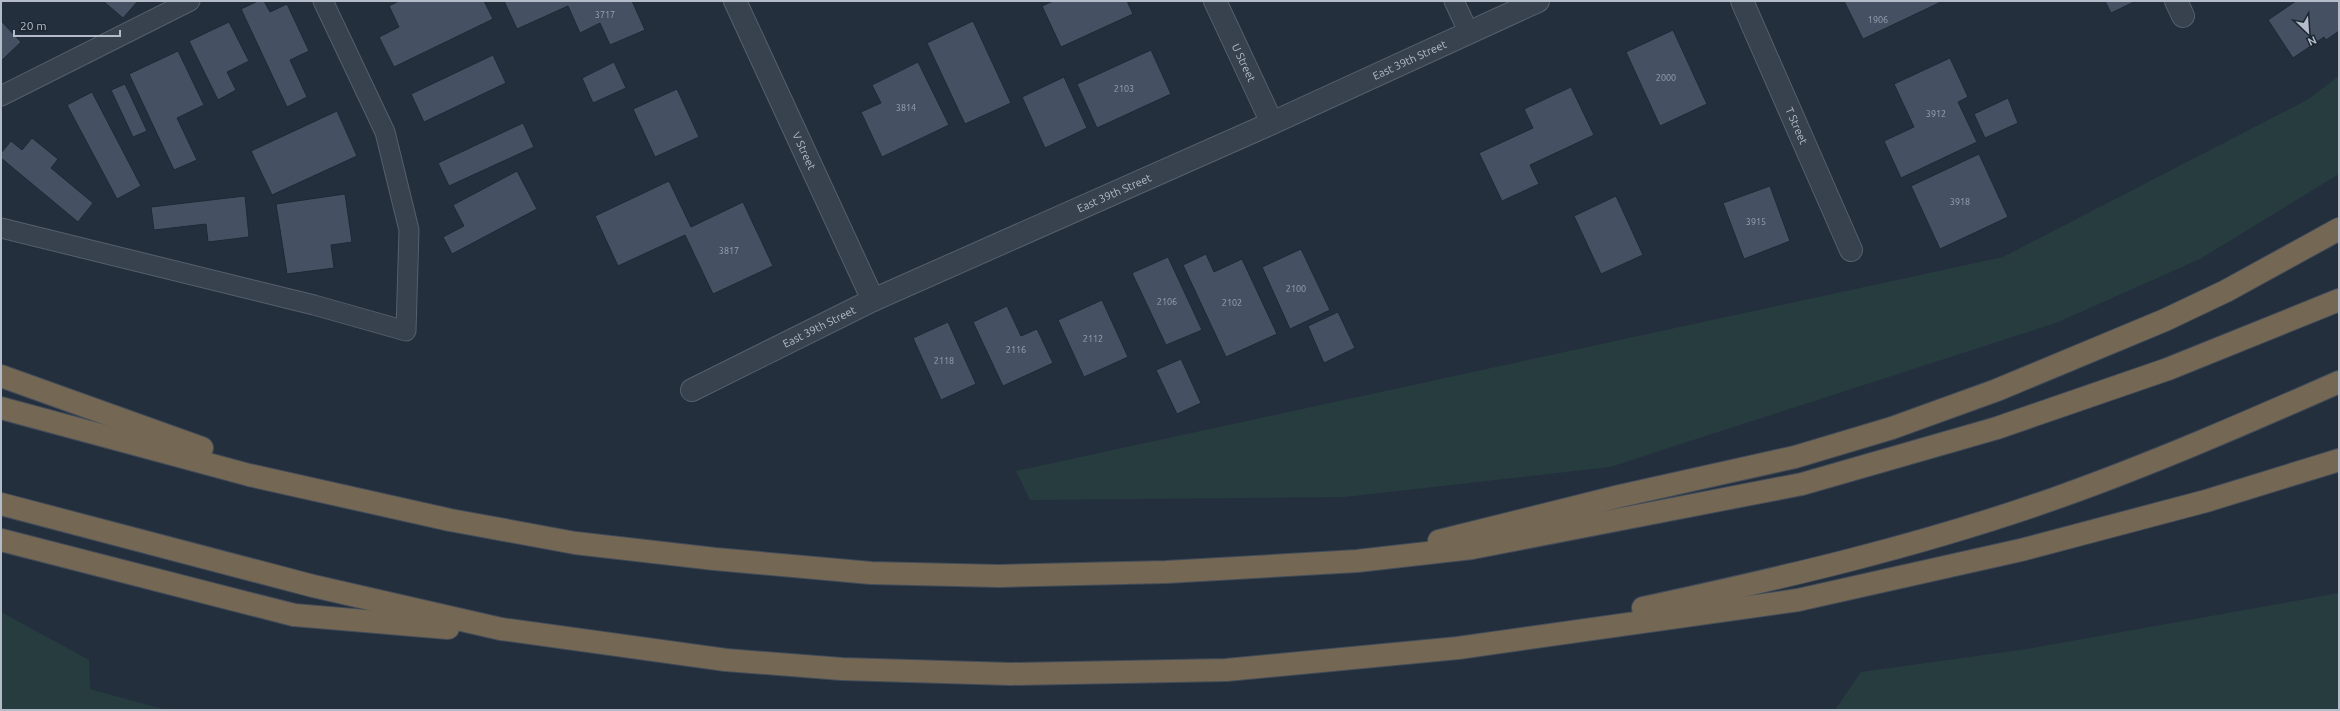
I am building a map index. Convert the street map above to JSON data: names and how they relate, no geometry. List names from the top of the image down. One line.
{"streets":{"street":["East 39th Street","U Street","T Street","V Street"]},"crossings":[["East 39th Street","U Street"],["East 39th Street","V Street"]],"house_numbers":["3717","1906","2000","2103","3814","3912","3918","3915","3817","2100","2106","2102","2112","2116","2118"],"scale_bar":"20 m","north":"bottom right"}
